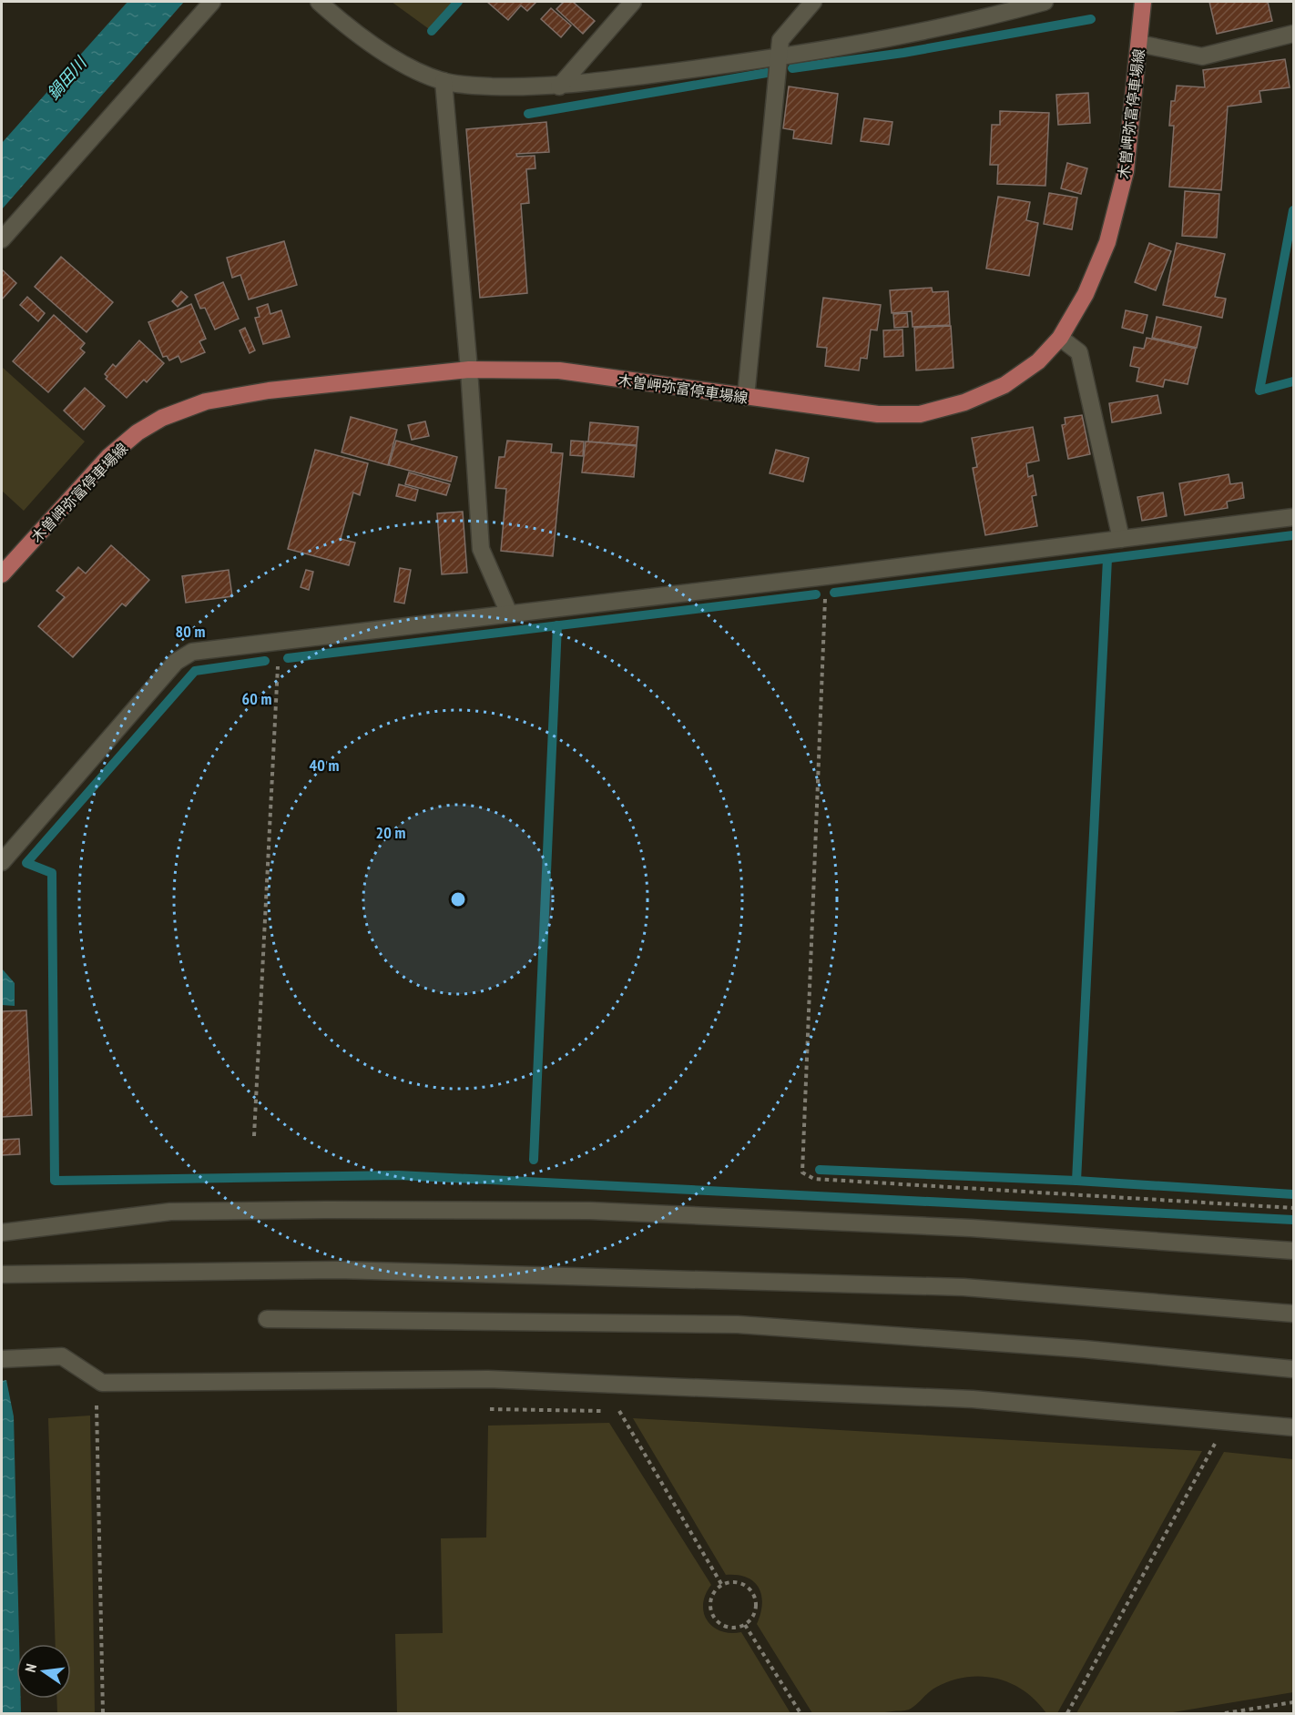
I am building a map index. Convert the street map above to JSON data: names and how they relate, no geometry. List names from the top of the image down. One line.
{"streets":{"main road":["木曽岬弥富停車場線"]},"water":["鍋田川"],"north":"left","rings":["80 m","60 m","40 m","20 m"]}
